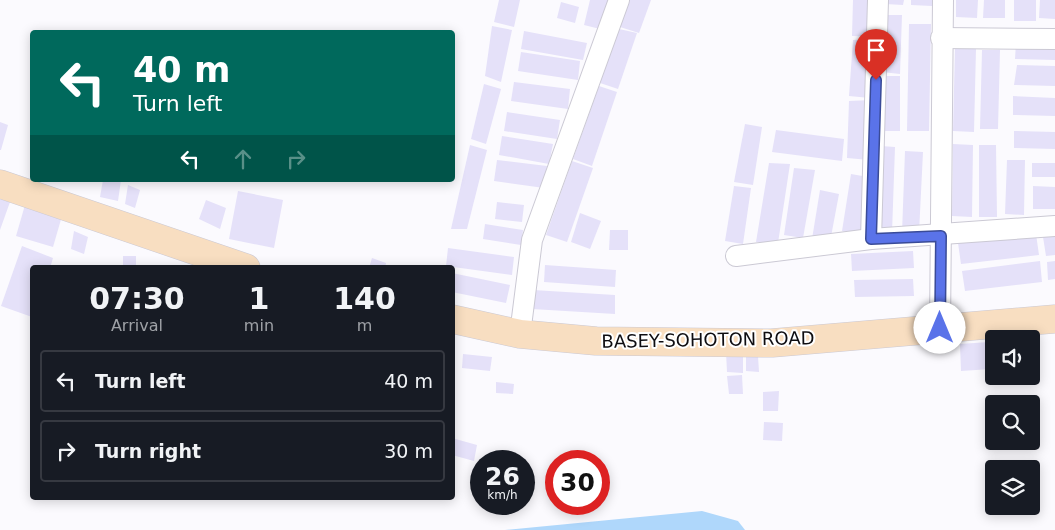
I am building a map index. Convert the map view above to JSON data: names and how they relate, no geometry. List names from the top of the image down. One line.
{"streets":{"main road":["BASEY-SOHOTON ROAD"]},"page":{"turn":["40 m","Turn left"],"eta":["07:30","Arrival","1","min","140","m"],"list":[{"name":"Turn left","value":"40 m"},{"name":"Turn right","value":"30 m"}],"speed":"26 km/h","limit":"30"}}
